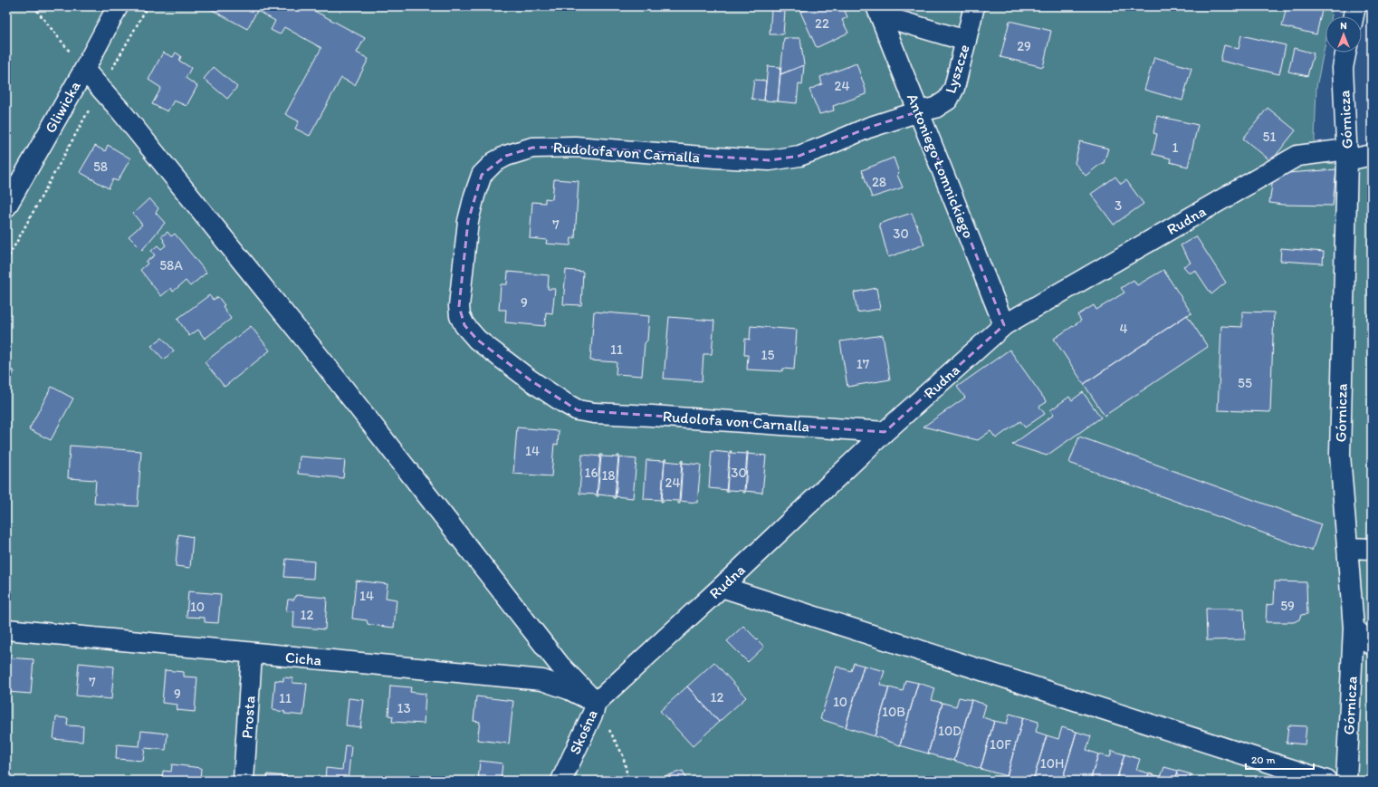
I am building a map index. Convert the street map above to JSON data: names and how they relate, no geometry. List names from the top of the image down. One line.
{"streets":{"street":["Lyszcze","Gliwicka","Górnicza","Rudolofa von Carnalla","Antoniego Łomnickiego","Rudna","Cicha","Prosta","Skośna"]},"crossings":[["Lyszcze","Rudolofa von Carnalla"],["Lyszcze","Antoniego Łomnickiego"],["Górnicza","Rudna"],["Rudolofa von Carnalla","Antoniego Łomnickiego"],["Rudolofa von Carnalla","Rudna"],["Antoniego Łomnickiego","Rudna"],["Rudna","Cicha"],["Rudna","Skośna"],["Cicha","Prosta"],["Cicha","Skośna"]],"house_numbers":["22","29","24","51","1","58","28","3","7","30","58A","9","4","11","15","17","55","14","16","30","18","24","14","59","10","12","7","9","12","11","10","13","10B","10D","10F","10H"],"scale_bar":"20 m","north":"top"}
